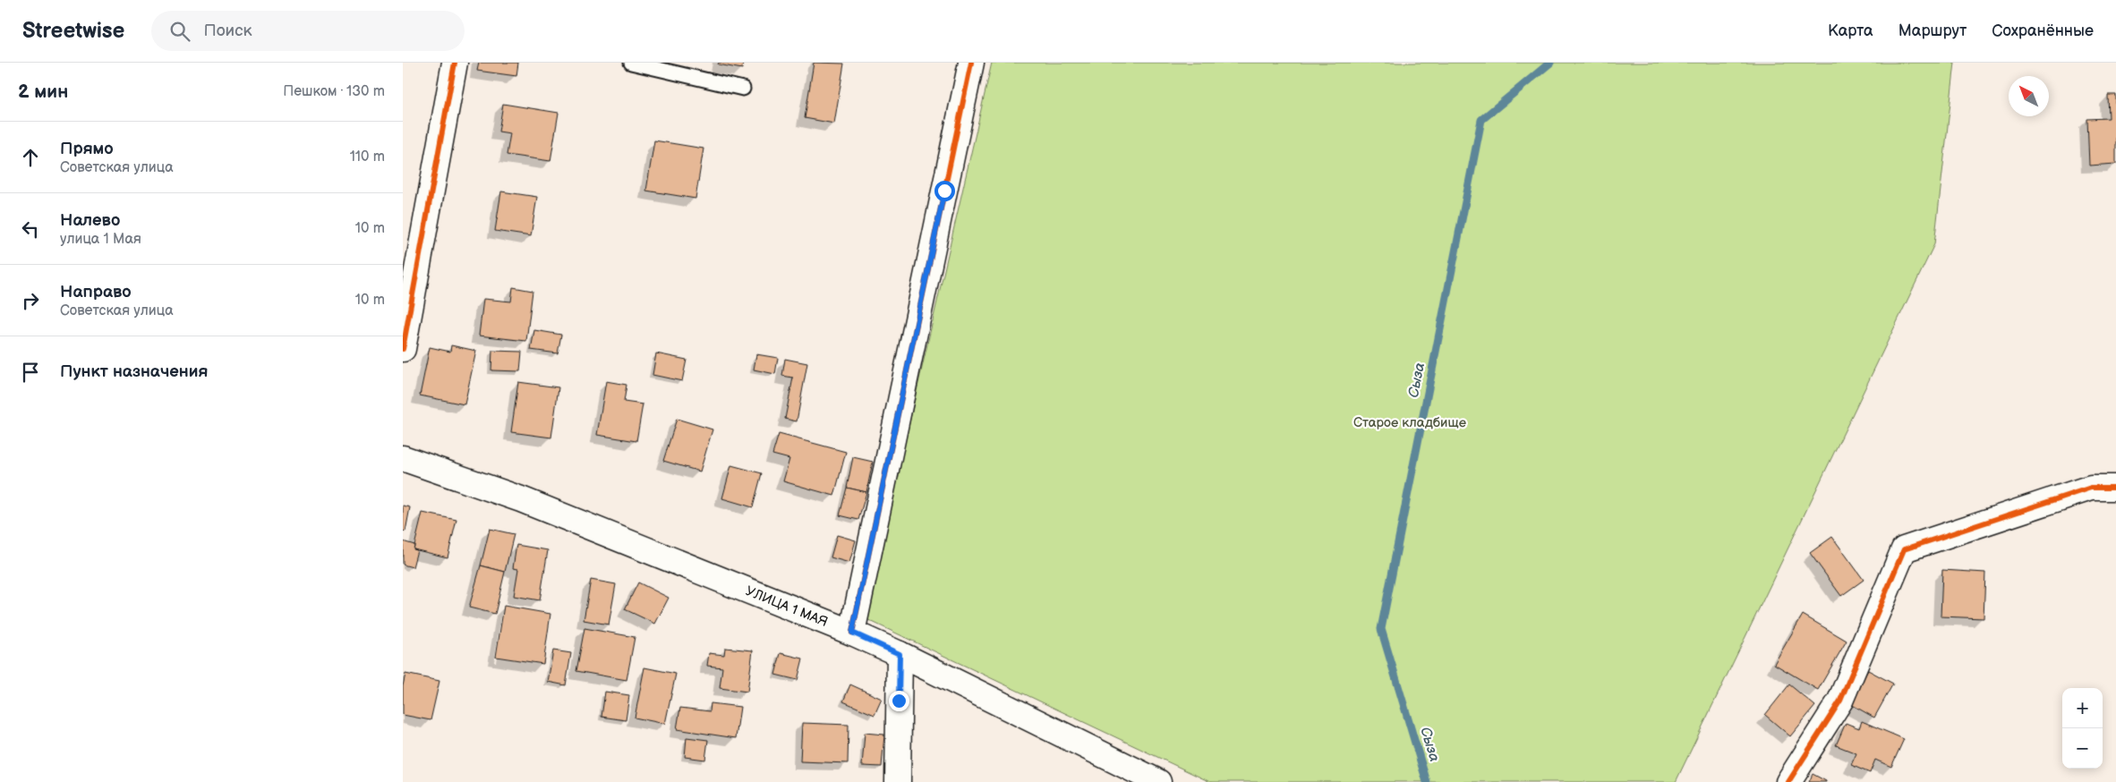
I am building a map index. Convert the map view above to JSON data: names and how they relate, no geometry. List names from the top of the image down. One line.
{"streets":{"street":["УЛИЦА 1 МАЯ"]},"water":["Сыза"],"parks":["Старое кладбище"],"north":"top left","page":{"header":"Streetwise","search":"Поиск","nav":["Карта","Маршрут","Сохранённые"],"heading":["2 мин","Пешком · 130 m"],"list":[["Прямо","Советская улица","110 m"],["Налево","улица 1 Мая","10 m"],["Направо","Советская улица","10 m"],"Пункт назначения"],"map_buttons":["+","−"]}}
